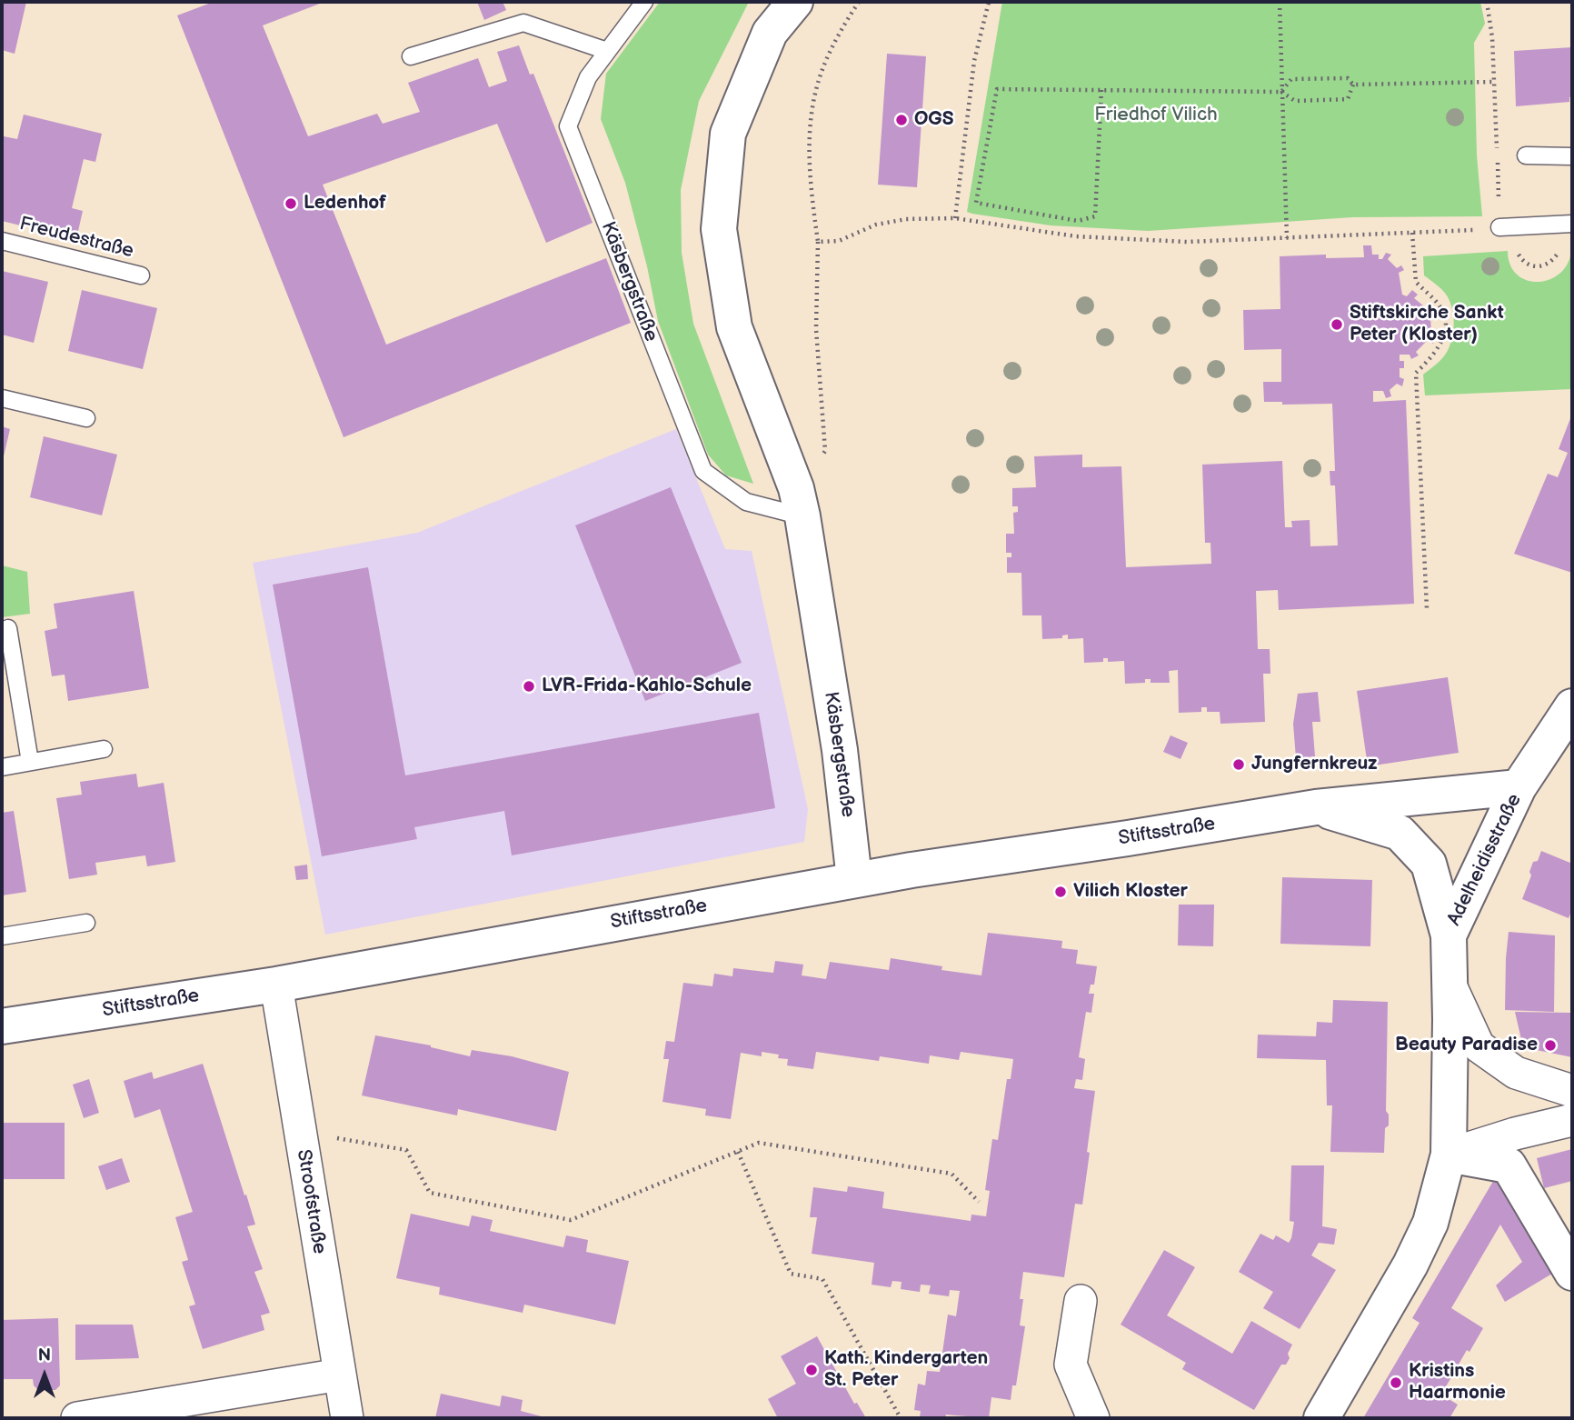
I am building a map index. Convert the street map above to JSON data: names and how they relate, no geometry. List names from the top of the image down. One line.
{"streets":{"street":["Käsbergstraße","Stiftsstraße","Adelheidisstraße","Stroofstraße"],"lane":["Freudestraße"]},"crossings":[["Käsbergstraße","Stiftsstraße"],["Stiftsstraße","Adelheidisstraße"],["Stiftsstraße","Stroofstraße"]],"parks":["Friedhof Vilich"],"places":["OGS","Ledenhof","Stiftskirche Sankt Peter (Kloster)","LVR-Frida-Kahlo-Schule","Jungfernkreuz","Vilich Kloster","Beauty Paradise","Kath. Kindergarten St. Peter","Kristins Haarmonie"],"north":"top"}
